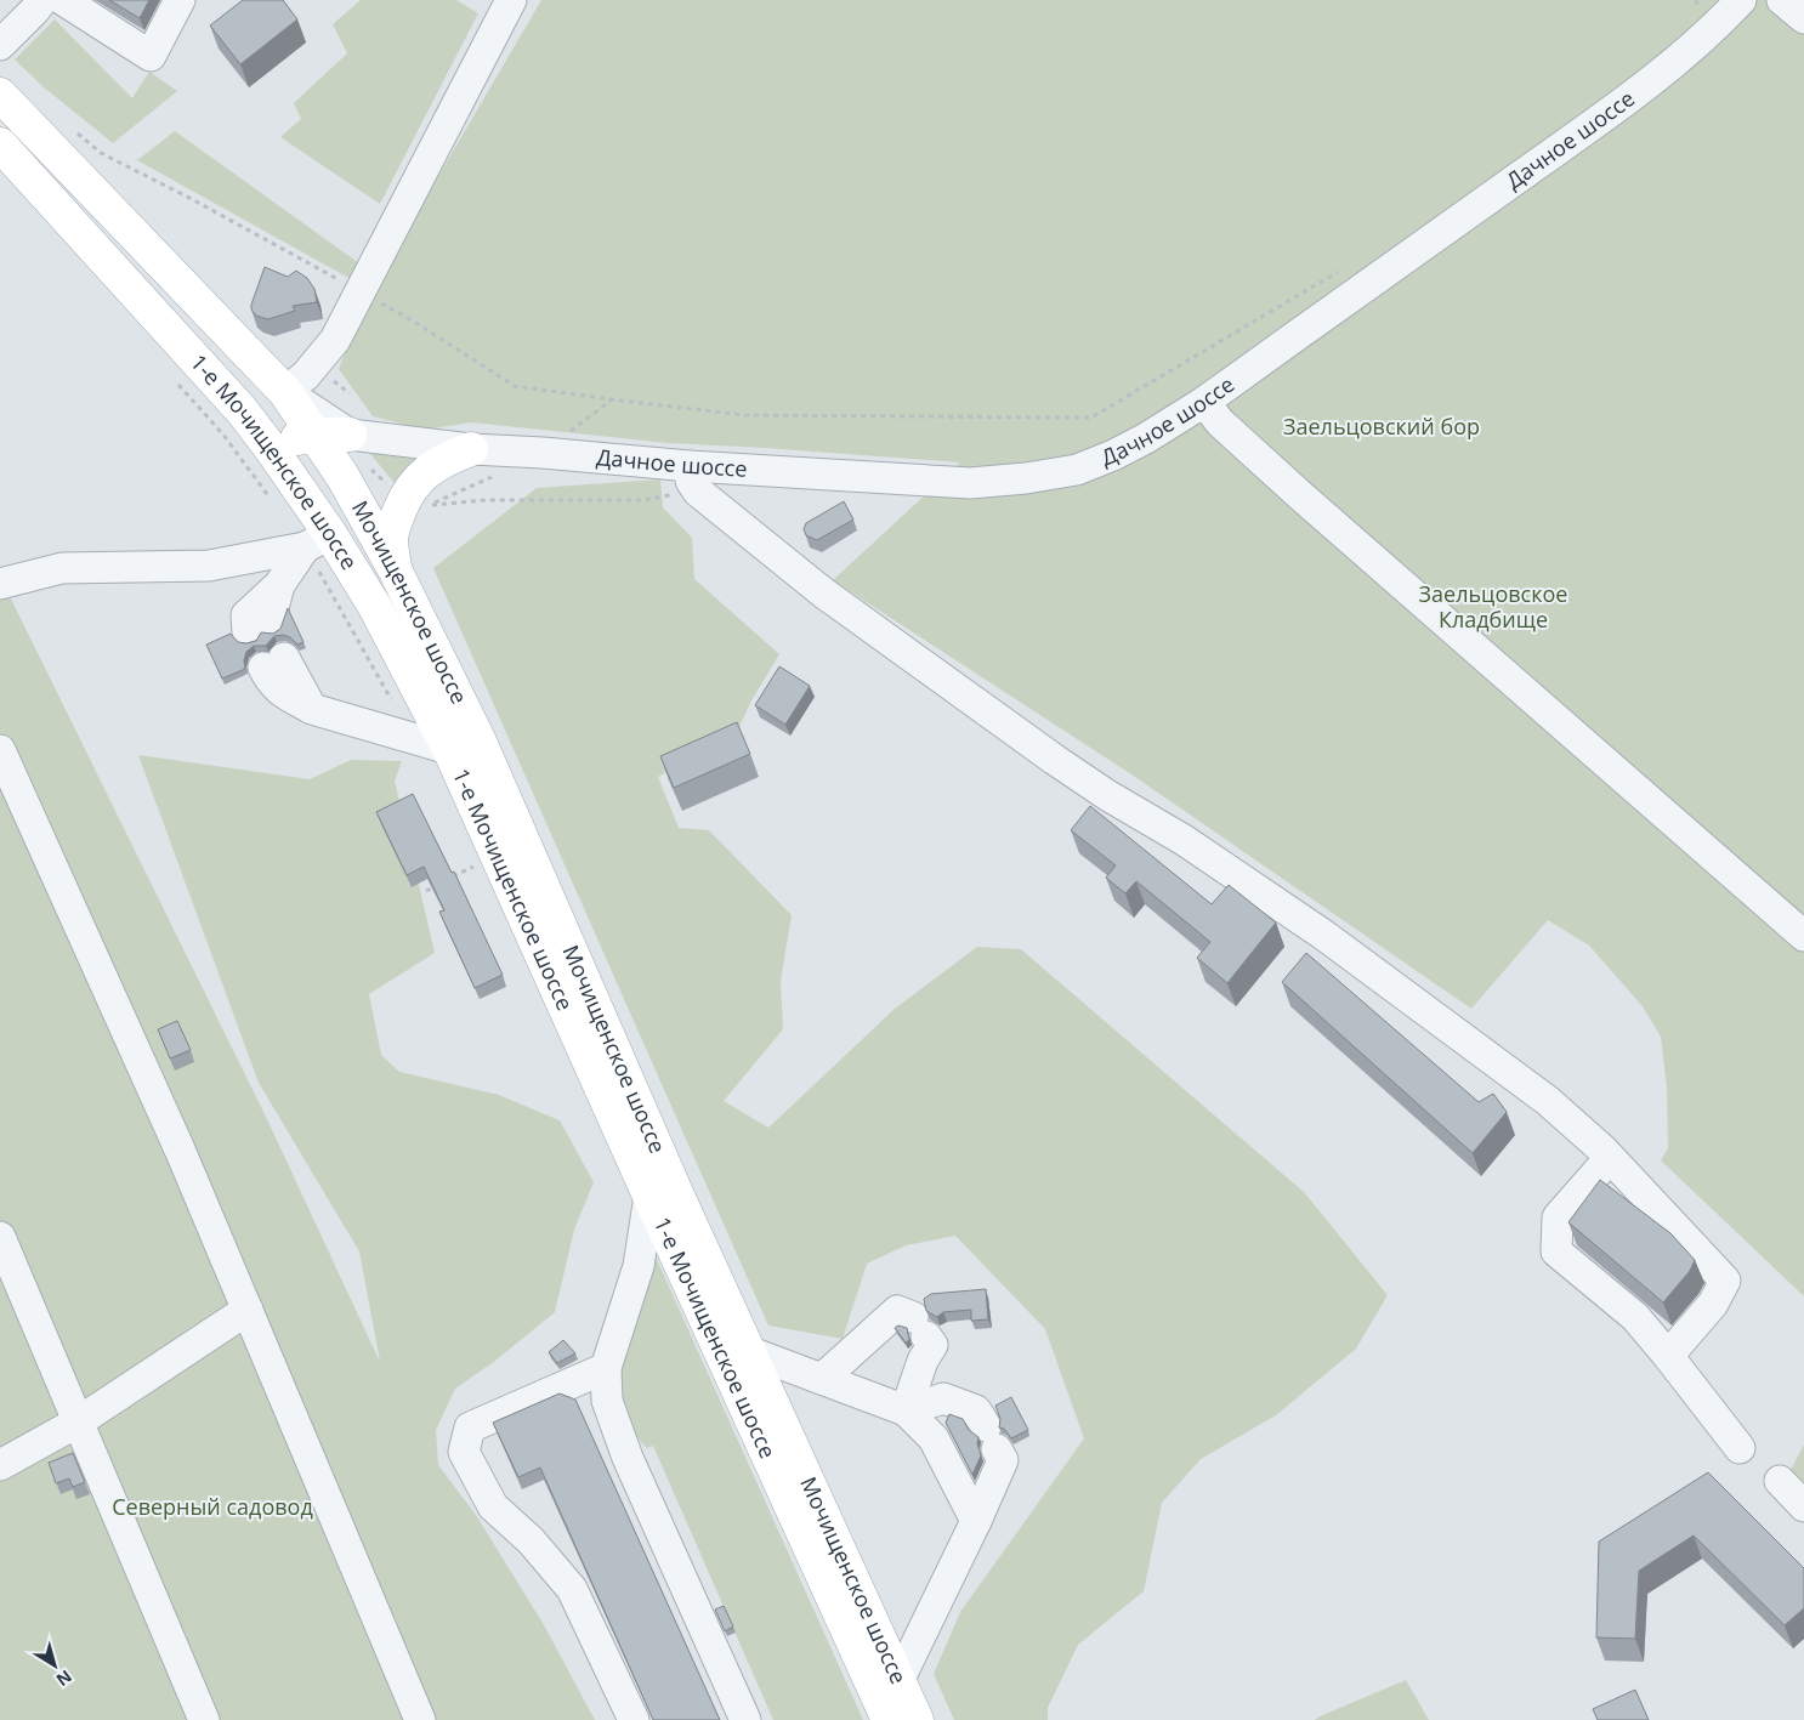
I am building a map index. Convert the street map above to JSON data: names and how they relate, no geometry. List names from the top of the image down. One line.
{"streets":{"main road":["1-е Мочищенское шоссе","Мочищенское шоссе"],"street":["Дачное шоссе"]},"crossings":[["1-е Мочищенское шоссе","Мочищенское шоссе"]],"parks":["Заельцовский бор","Заельцовское Кладбище","Северный садовод"],"north":"bottom right"}
